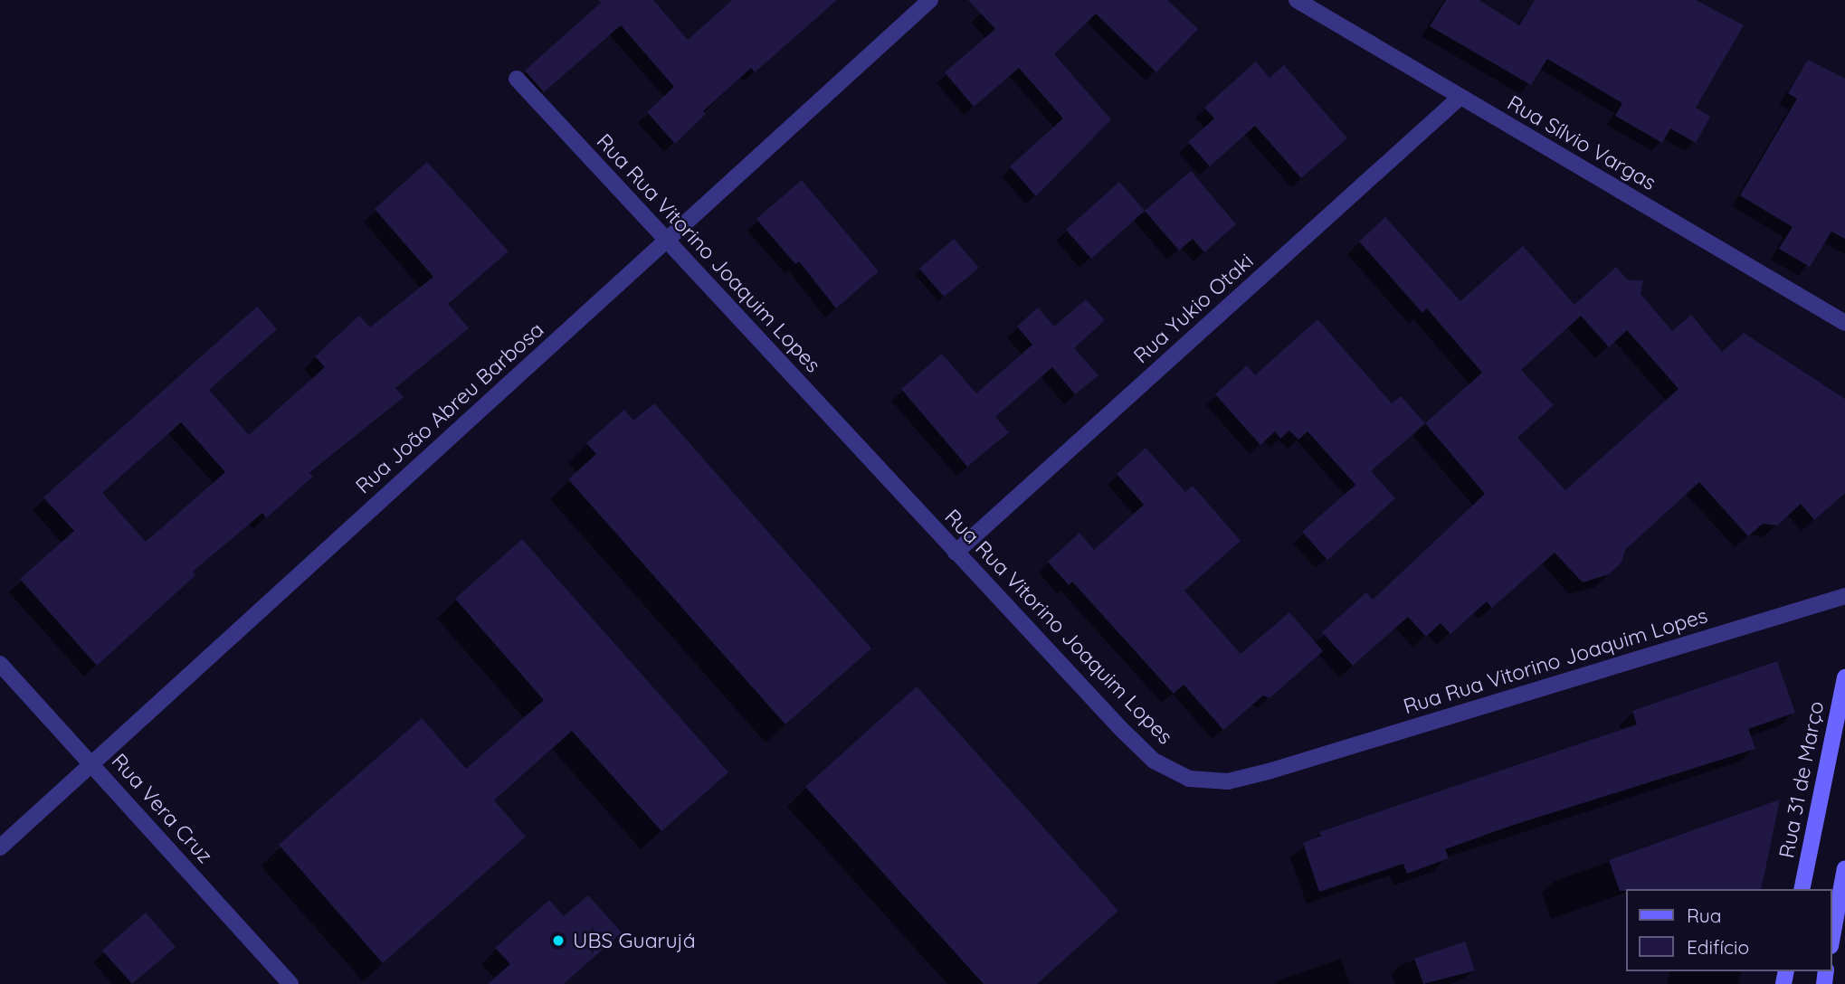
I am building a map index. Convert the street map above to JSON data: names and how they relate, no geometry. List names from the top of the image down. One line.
{"streets":{"main road":["Rua 31 de Março"],"street":["Rua Sílvio Vargas","Rua Rua Vitorino Joaquim Lopes","Rua Yukio Otaki","Rua João Abreu Barbosa","Rua Vera Cruz"]},"crossings":[["Rua Sílvio Vargas","Rua Yukio Otaki"],["Rua Rua Vitorino Joaquim Lopes","Rua Yukio Otaki"],["Rua Rua Vitorino Joaquim Lopes","Rua João Abreu Barbosa"],["Rua João Abreu Barbosa","Rua Vera Cruz"]],"places":["UBS Guarujá"],"legend":["Rua","Edifício"]}
